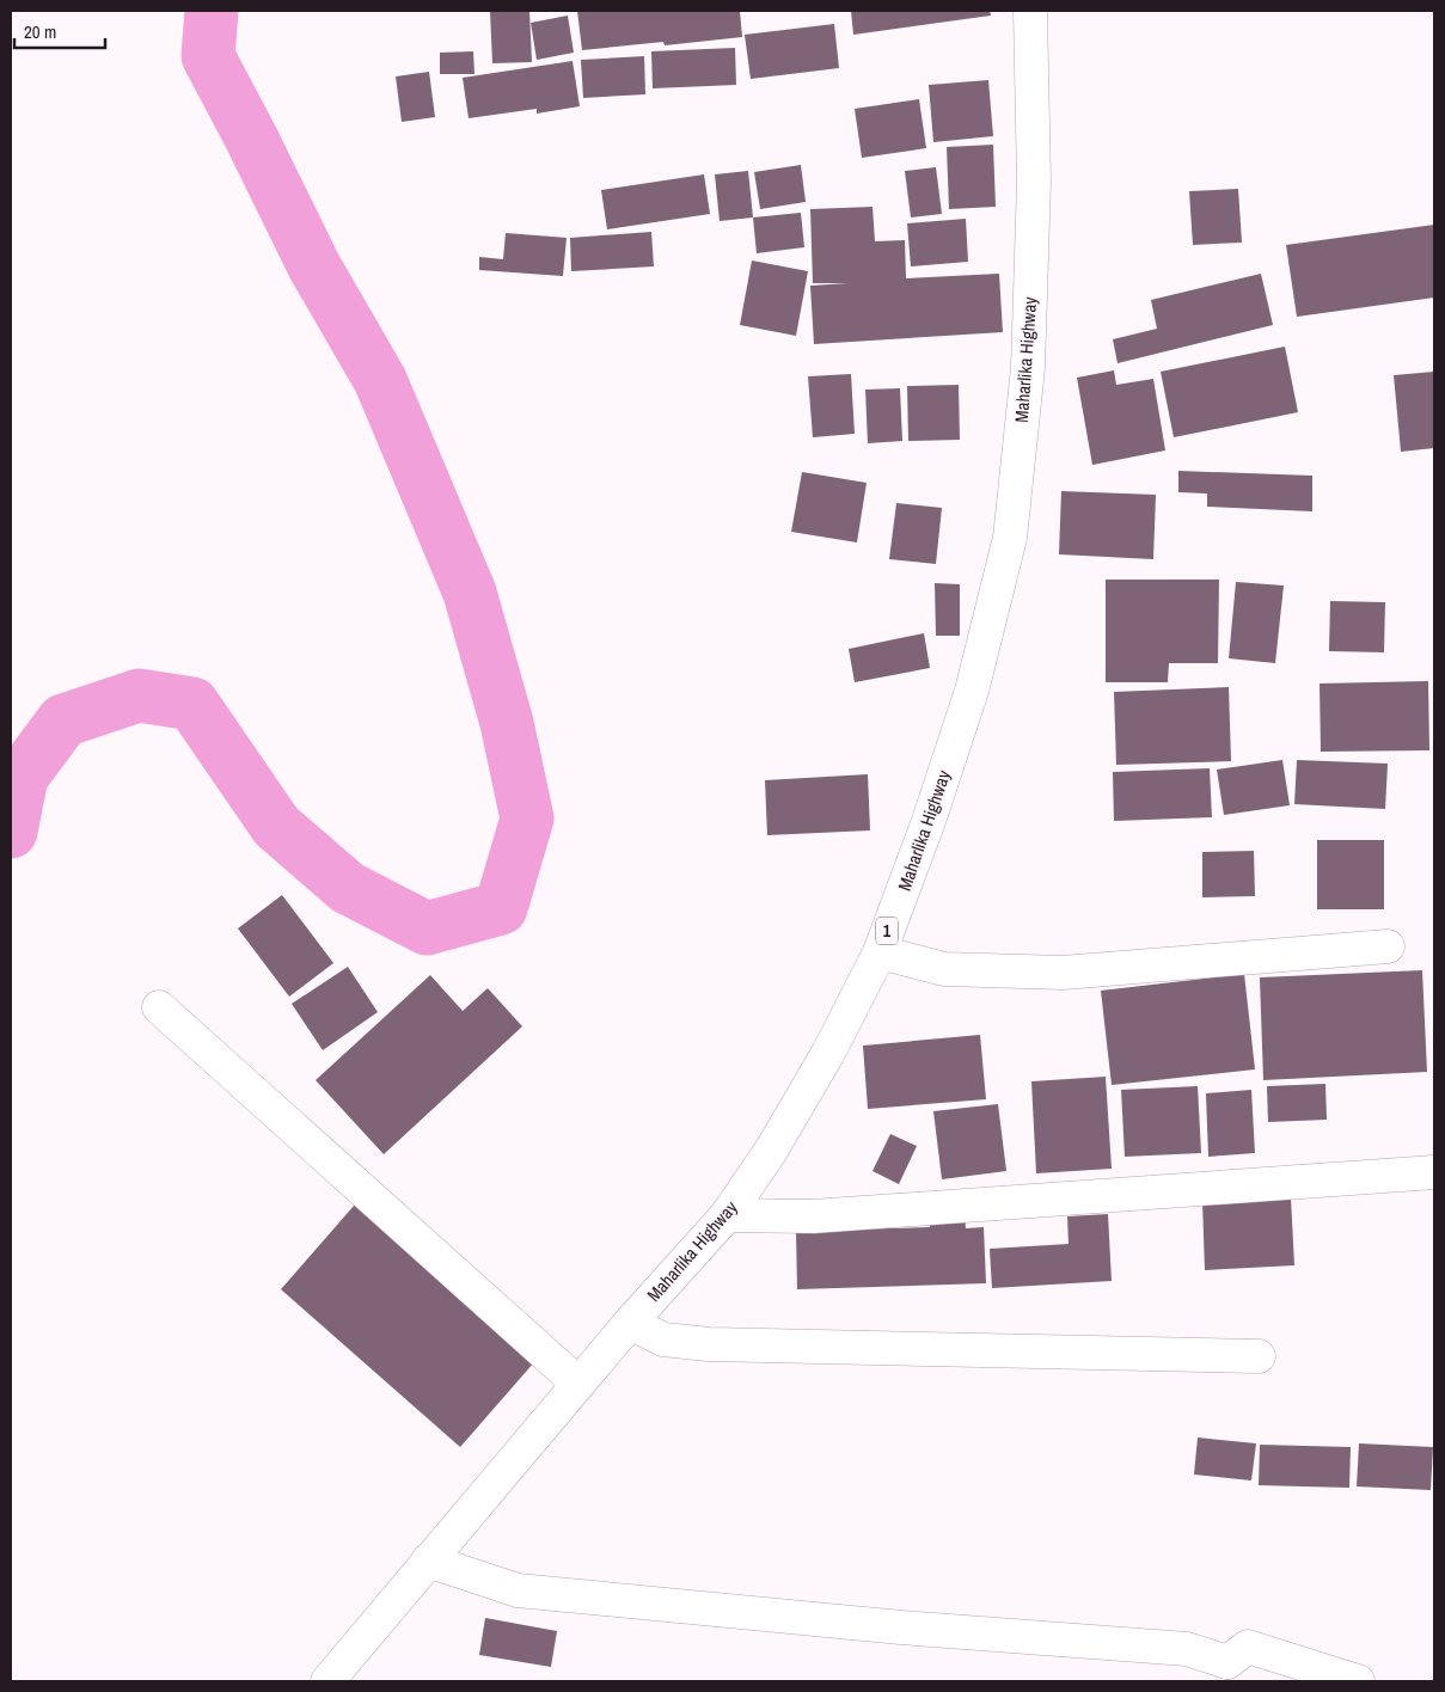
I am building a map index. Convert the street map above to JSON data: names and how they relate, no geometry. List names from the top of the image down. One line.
{"streets":{"main road":["Maharlika Highway","1"]},"scale_bar":"20 m"}
